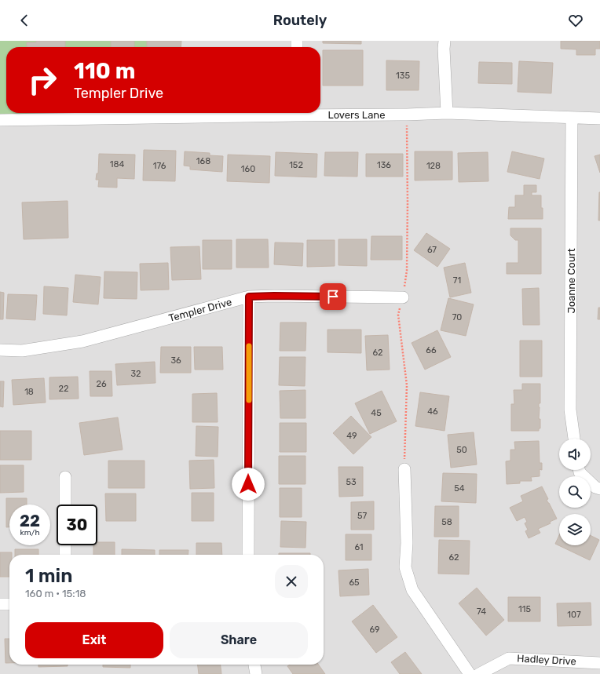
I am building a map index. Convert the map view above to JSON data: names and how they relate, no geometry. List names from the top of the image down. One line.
{"streets":{"street":["Lovers Lane","Joanne Court","Templer Drive","Hadley Drive"]},"crossings":[["Lovers Lane","Joanne Court"]],"house_numbers":["135","168","184","152","136","176","128","160","67","71","70","66","62","36","32","26","22","18","46","45","49","50","53","54","57","58","61","62","65","115","74","107","69"],"page":{"header":"Routely","turn":["110 m","Templer Drive"],"speed":"22 km/h","limit":"30","heading":["1 min","160 m · 15:18"],"buttons":["Exit","Share"]}}
